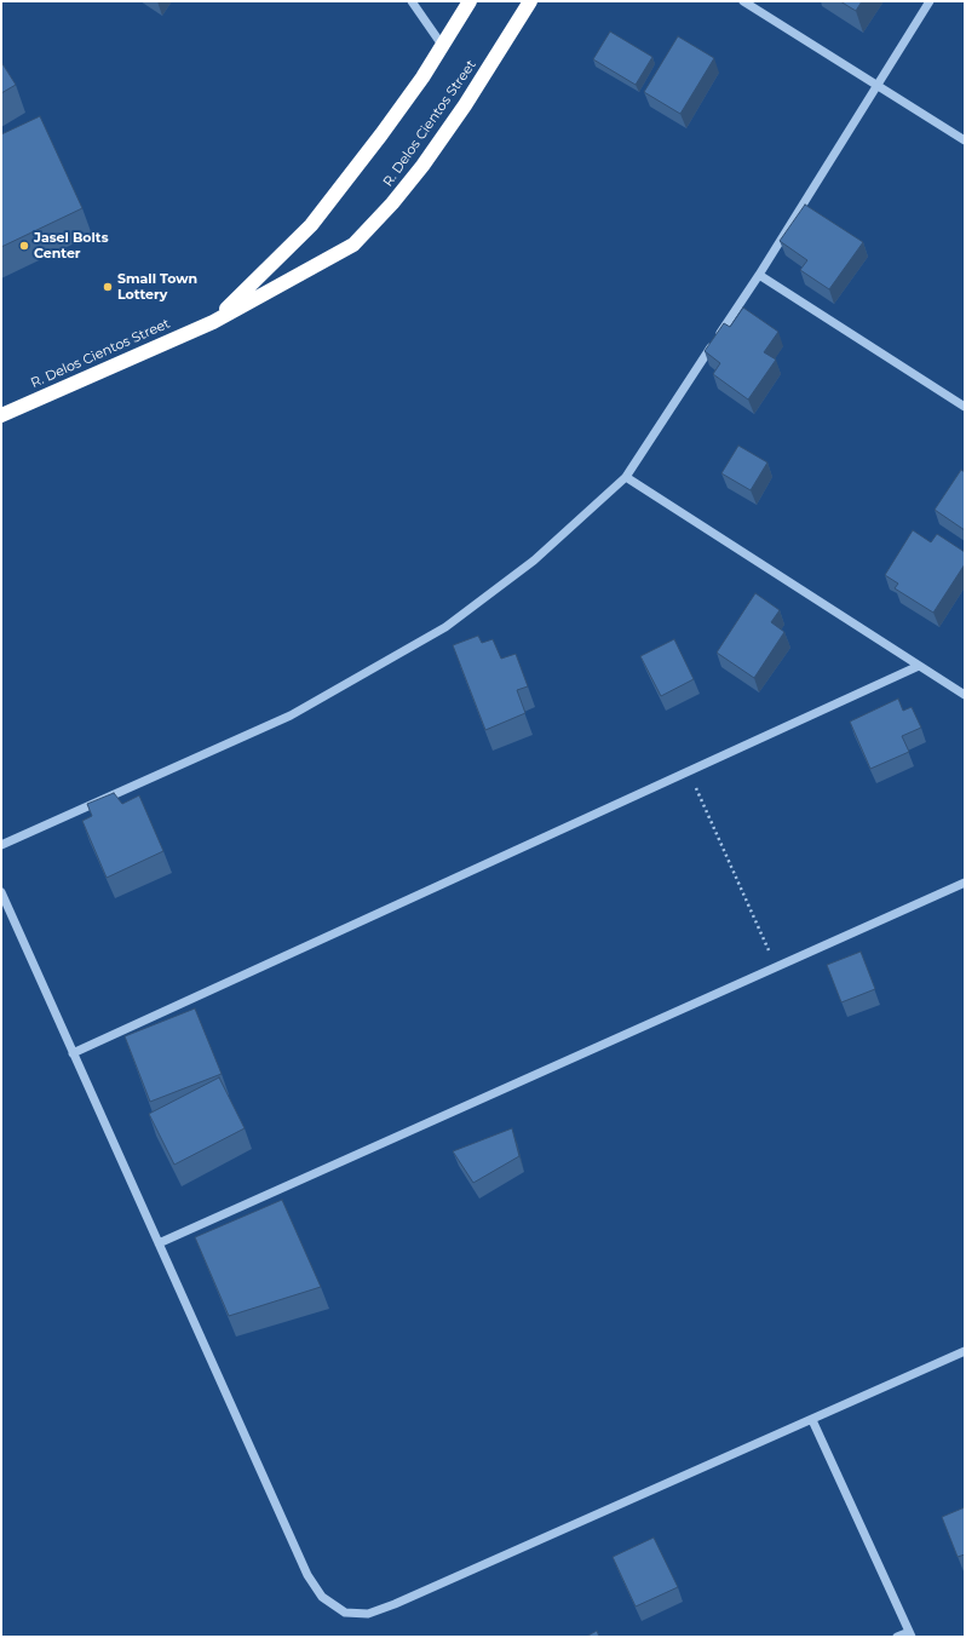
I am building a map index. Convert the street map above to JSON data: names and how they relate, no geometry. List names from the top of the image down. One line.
{"streets":{"highway":["R. Delos Cientos Street"]},"places":["Jasel Bolts Center","Small Town Lottery"]}
